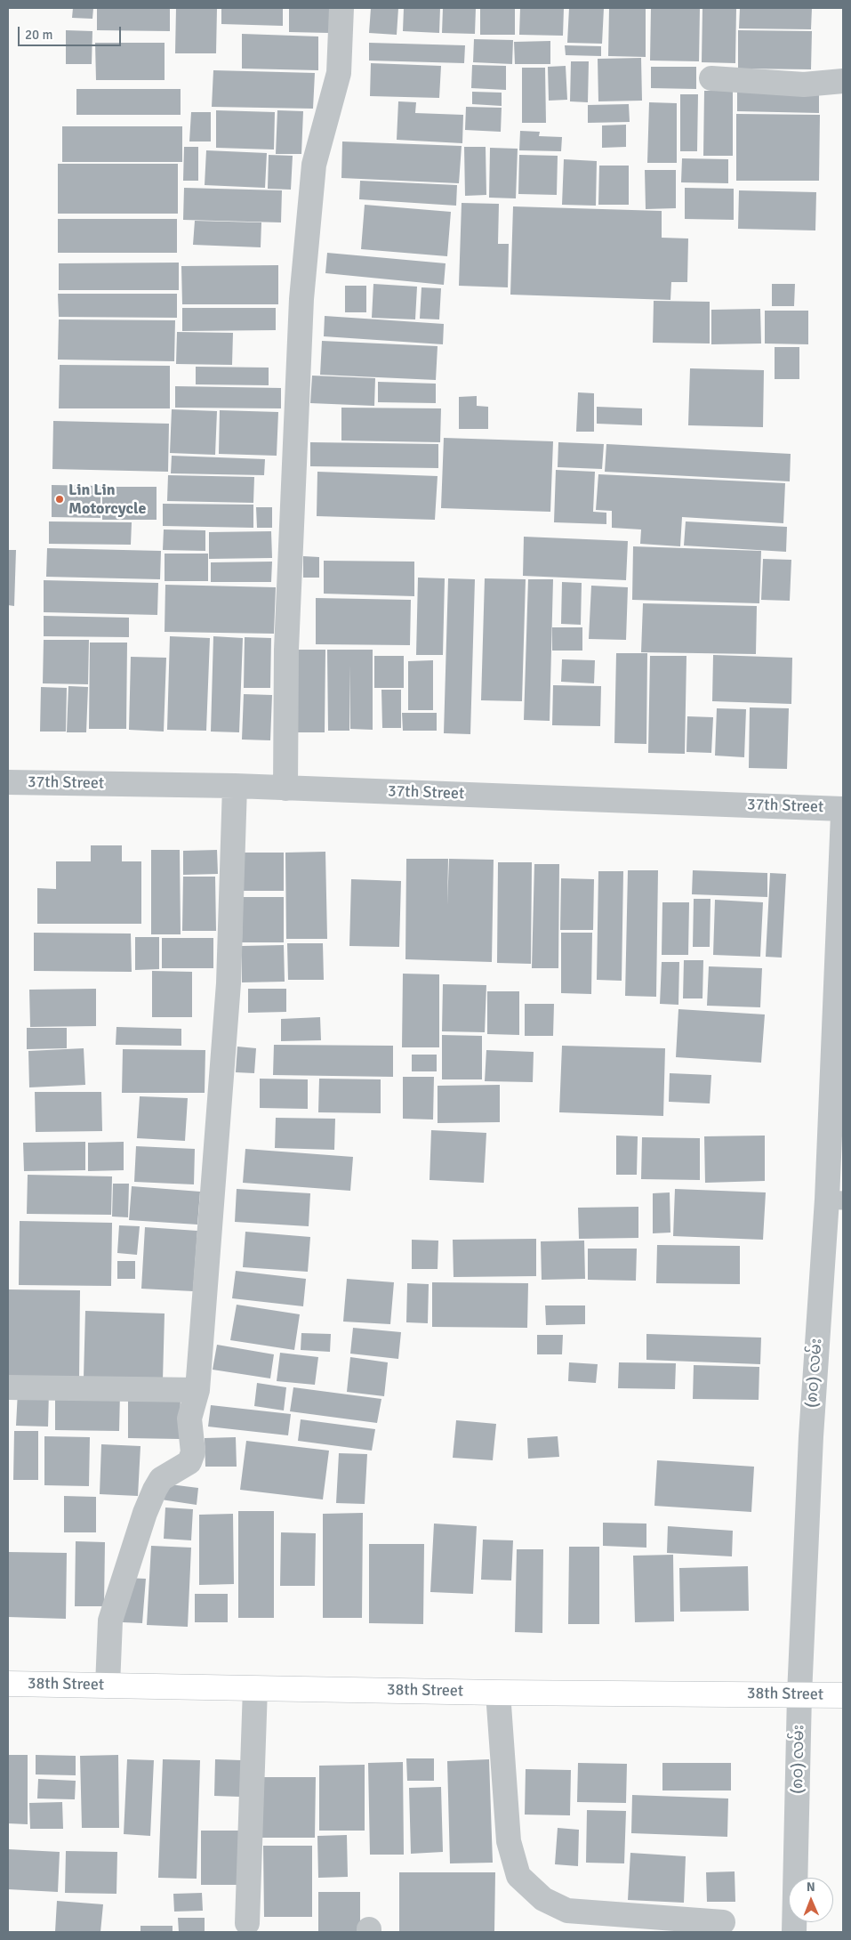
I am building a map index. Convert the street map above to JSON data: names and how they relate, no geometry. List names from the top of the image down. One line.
{"streets":{"main road":["38th Street"],"street":["37th Street","(၈၀) လမ်း"]},"crossings":[["(၈၀) လမ်း","38th Street"]],"places":["Lin Lin Motorcycle"],"scale_bar":"20 m","north":"top"}
